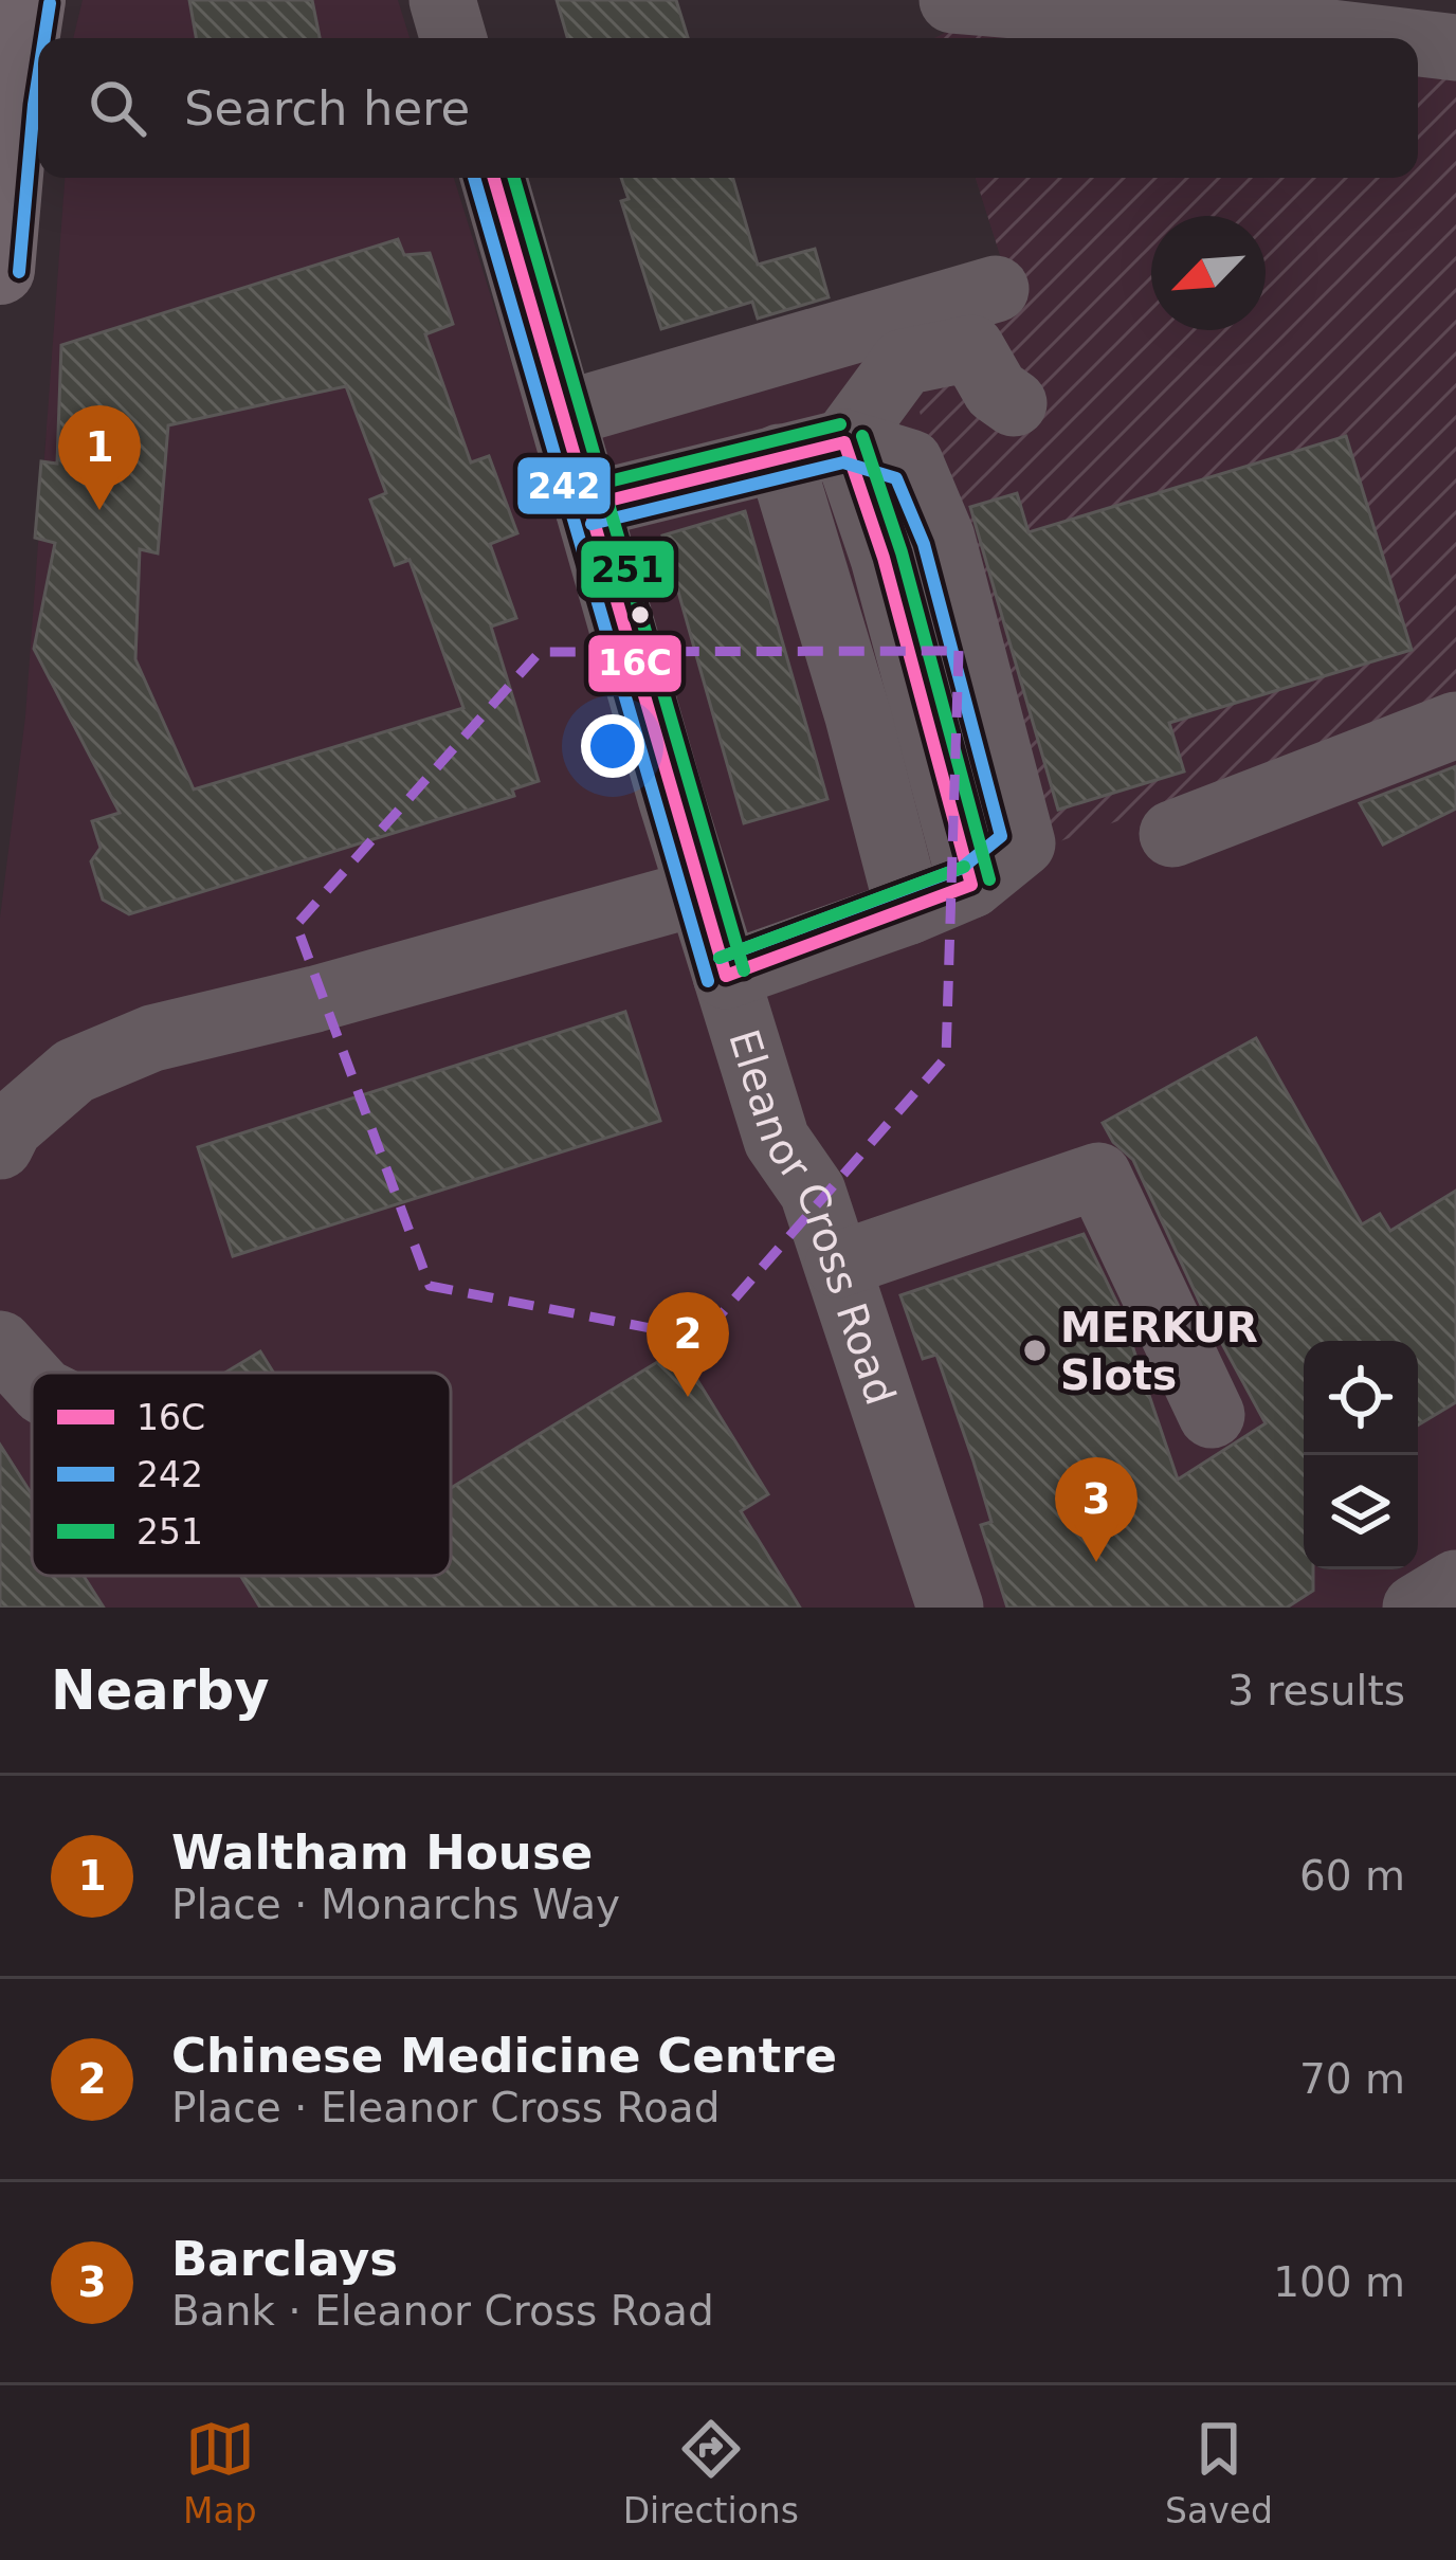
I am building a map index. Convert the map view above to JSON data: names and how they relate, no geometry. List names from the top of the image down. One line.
{"streets":{"street":["Eleanor Cross Road"]},"places":["MERKUR Slots"],"lines":["transit line 242","transit line 16C","transit line 251"],"legend":["16C","242","251"],"north":"bottom left","page":{"search":"Search here","pins":["1","2","3"],"heading":["Nearby","3 results"],"list":[{"mark":"1","name":"Waltham House","note":"Place · Monarchs Way","value":"60 m"},{"mark":"2","name":"Chinese Medicine Centre","note":"Place · Eleanor Cross Road","value":"70 m"},{"mark":"3","name":"Barclays","note":"Bank · Eleanor Cross Road","value":"100 m"}],"nav":["Map","Directions","Saved"]}}
